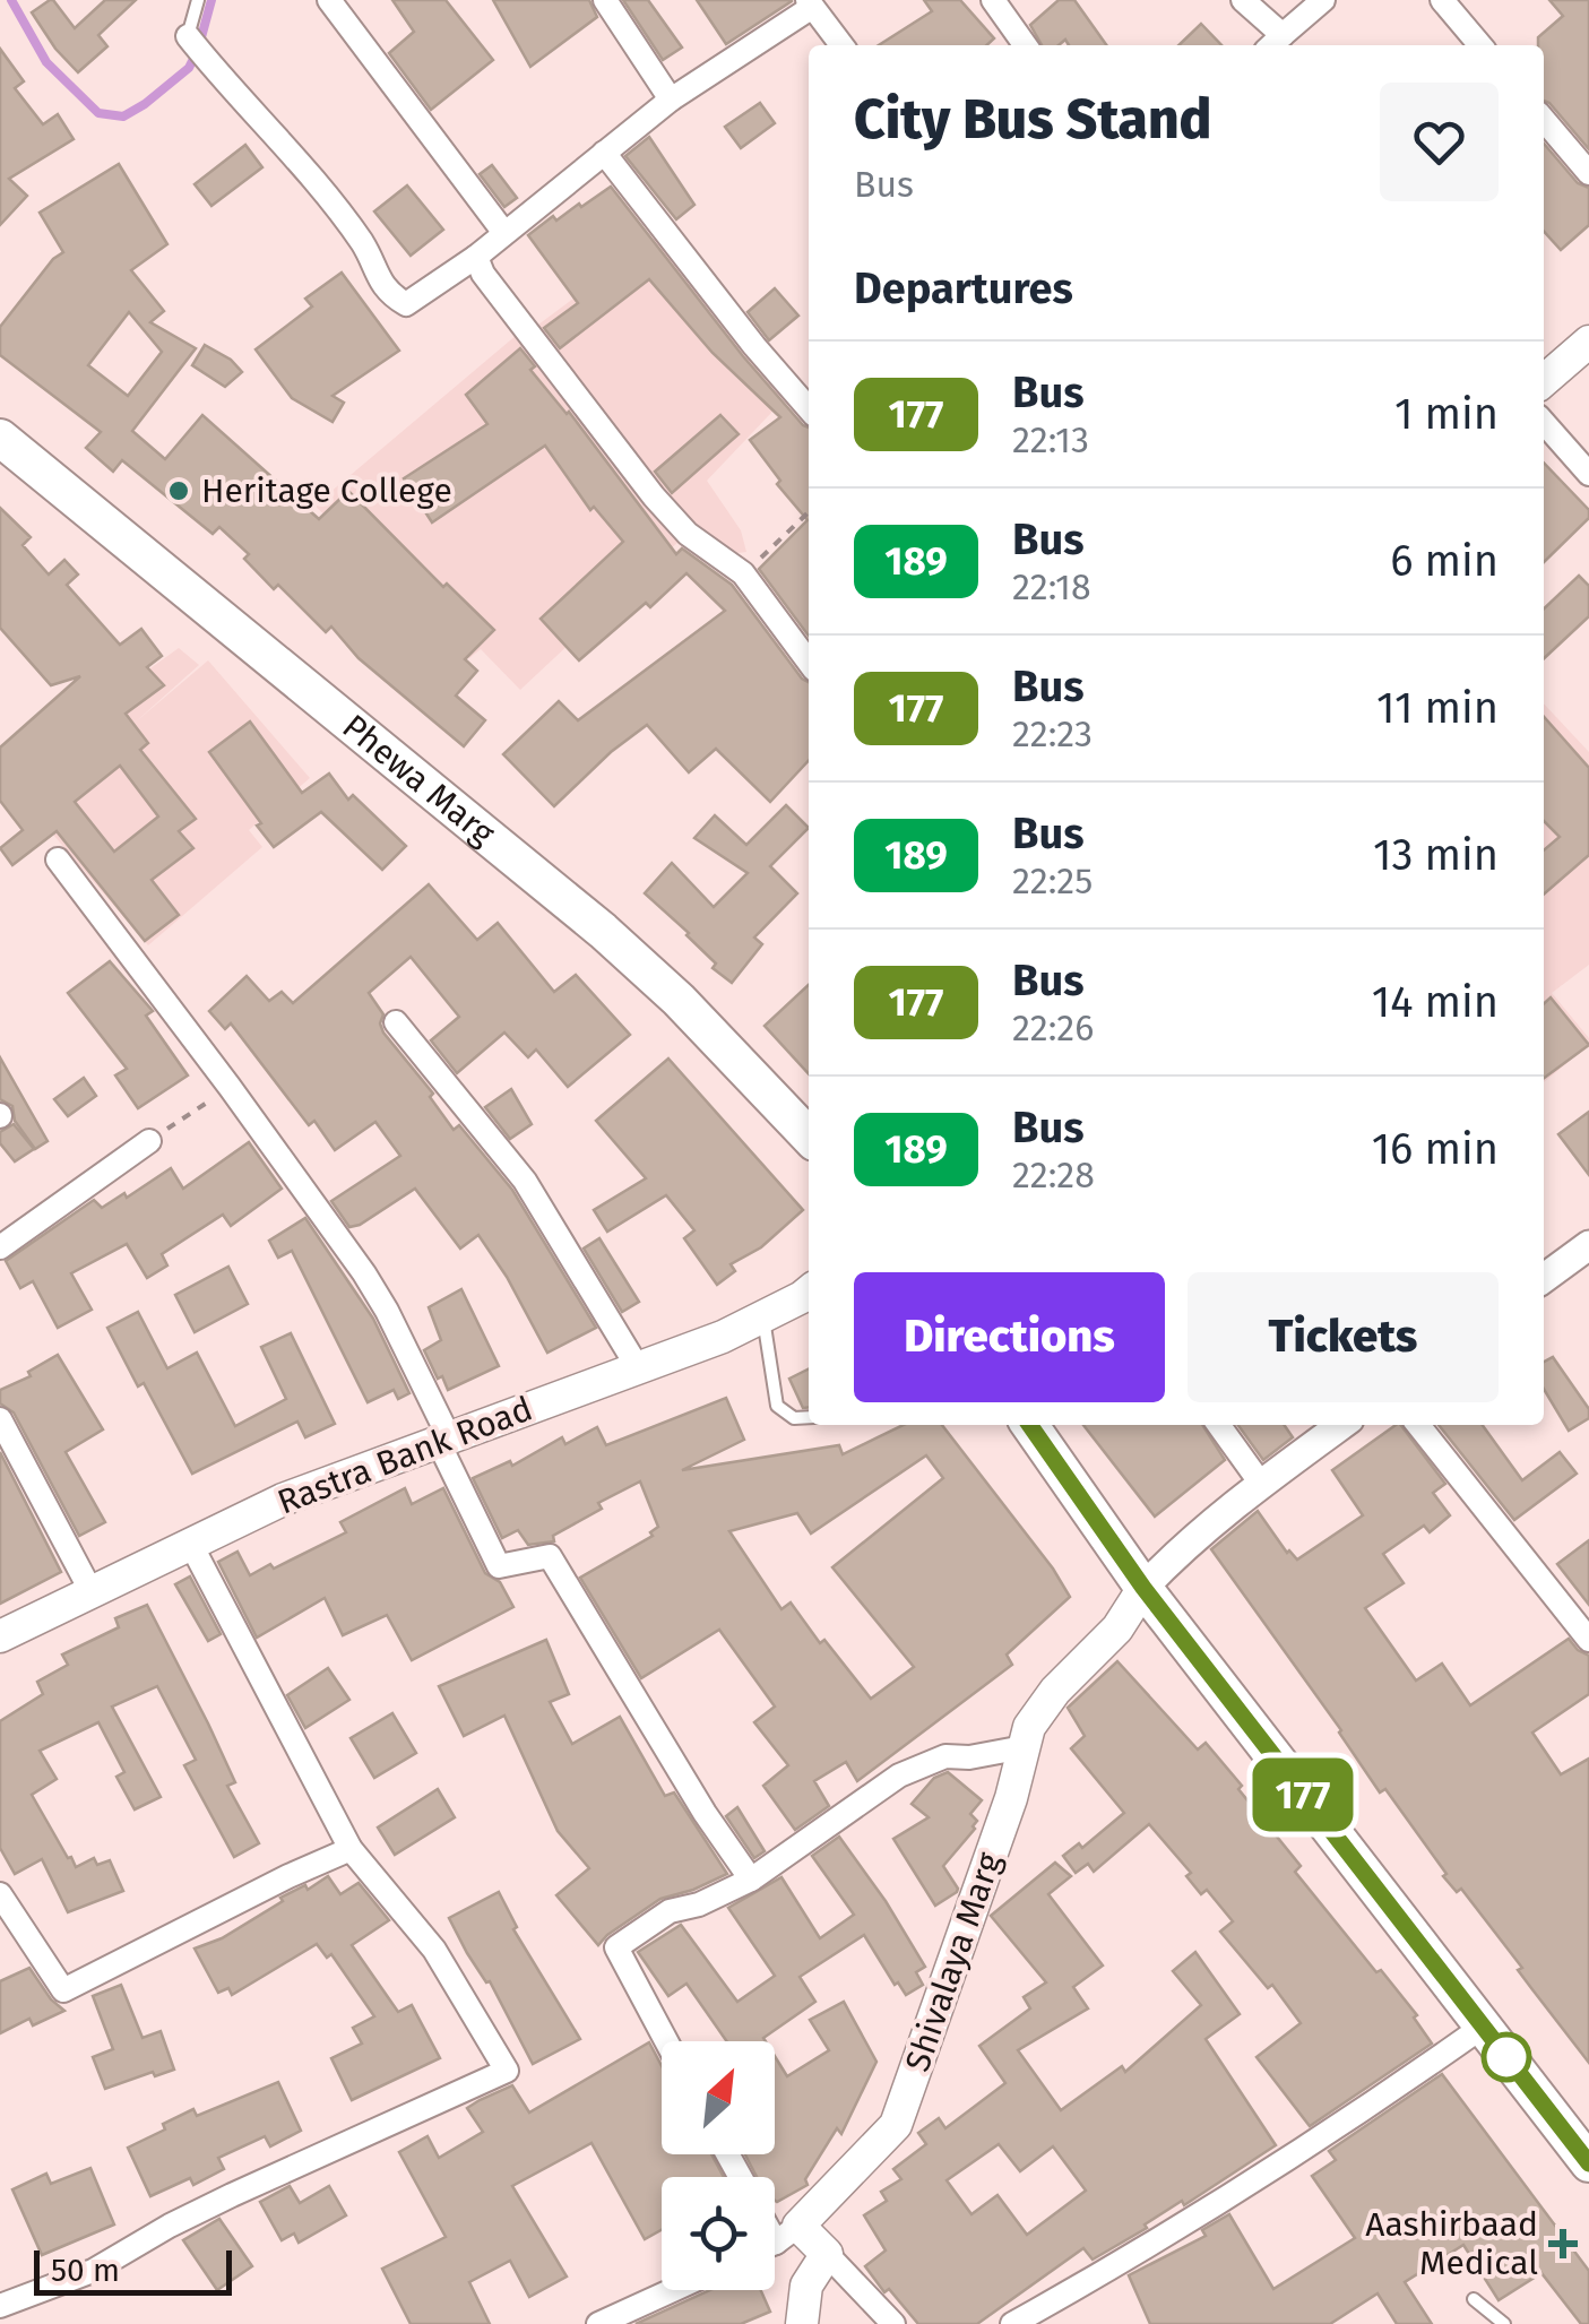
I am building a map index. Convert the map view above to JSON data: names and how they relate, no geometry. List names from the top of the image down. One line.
{"streets":{"highway":["Phewa Marg"],"main road":["Rastra Bank Road","Shivalaya Marg"]},"places":{"other":["Heritage College"],"health":["Aashirbaad Medical"]},"lines":["bus line 177"],"scale_bar":"50 m","north":"top right","page":{"on_map":"177","heading":[["City Bus Stand","Bus"],"Departures"],"list":[{"mark":"177","name":"Bus","note":"22:13","value":"1 min"},{"mark":"189","name":"Bus","note":"22:18","value":"6 min"},{"mark":"177","name":"Bus","note":"22:23","value":"11 min"},{"mark":"189","name":"Bus","note":"22:25","value":"13 min"},{"mark":"177","name":"Bus","note":"22:26","value":"14 min"},{"mark":"189","name":"Bus","note":"22:28","value":"16 min"}],"buttons":["Directions","Tickets"],"scale":"50 m"}}
